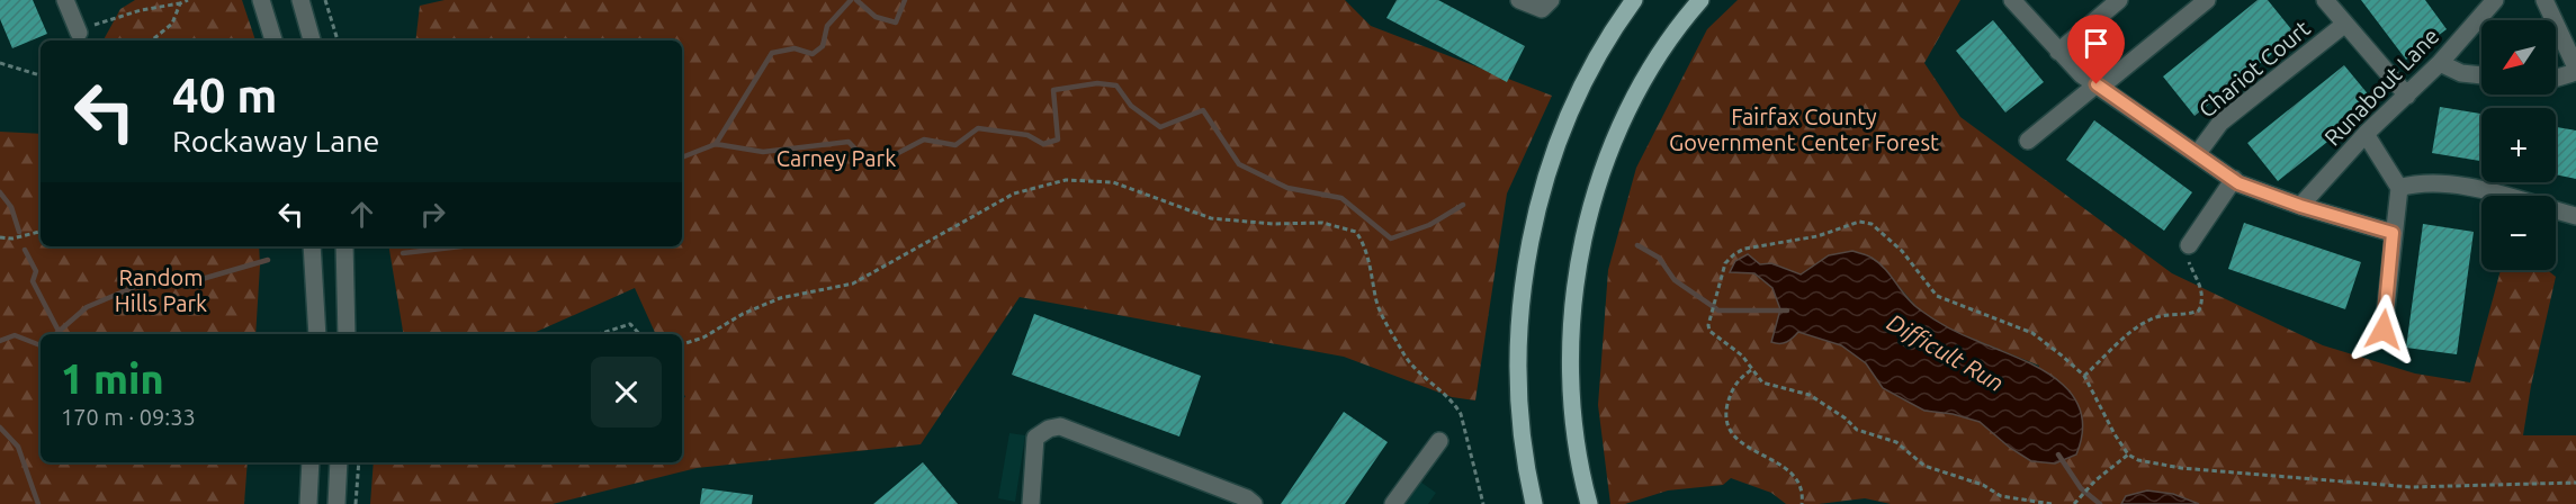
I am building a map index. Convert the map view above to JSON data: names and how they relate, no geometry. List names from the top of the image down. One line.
{"streets":{"street":["Chariot Court","Runabout Lane"]},"water":["Difficult Run"],"parks":["Fairfax County Government Center Forest","Carney Park","Random Hills Park"],"north":"bottom left","page":{"map_buttons":["+","−"],"turn":["40 m","Rockaway Lane"],"heading":["1 min","170 m · 09:33"]}}
